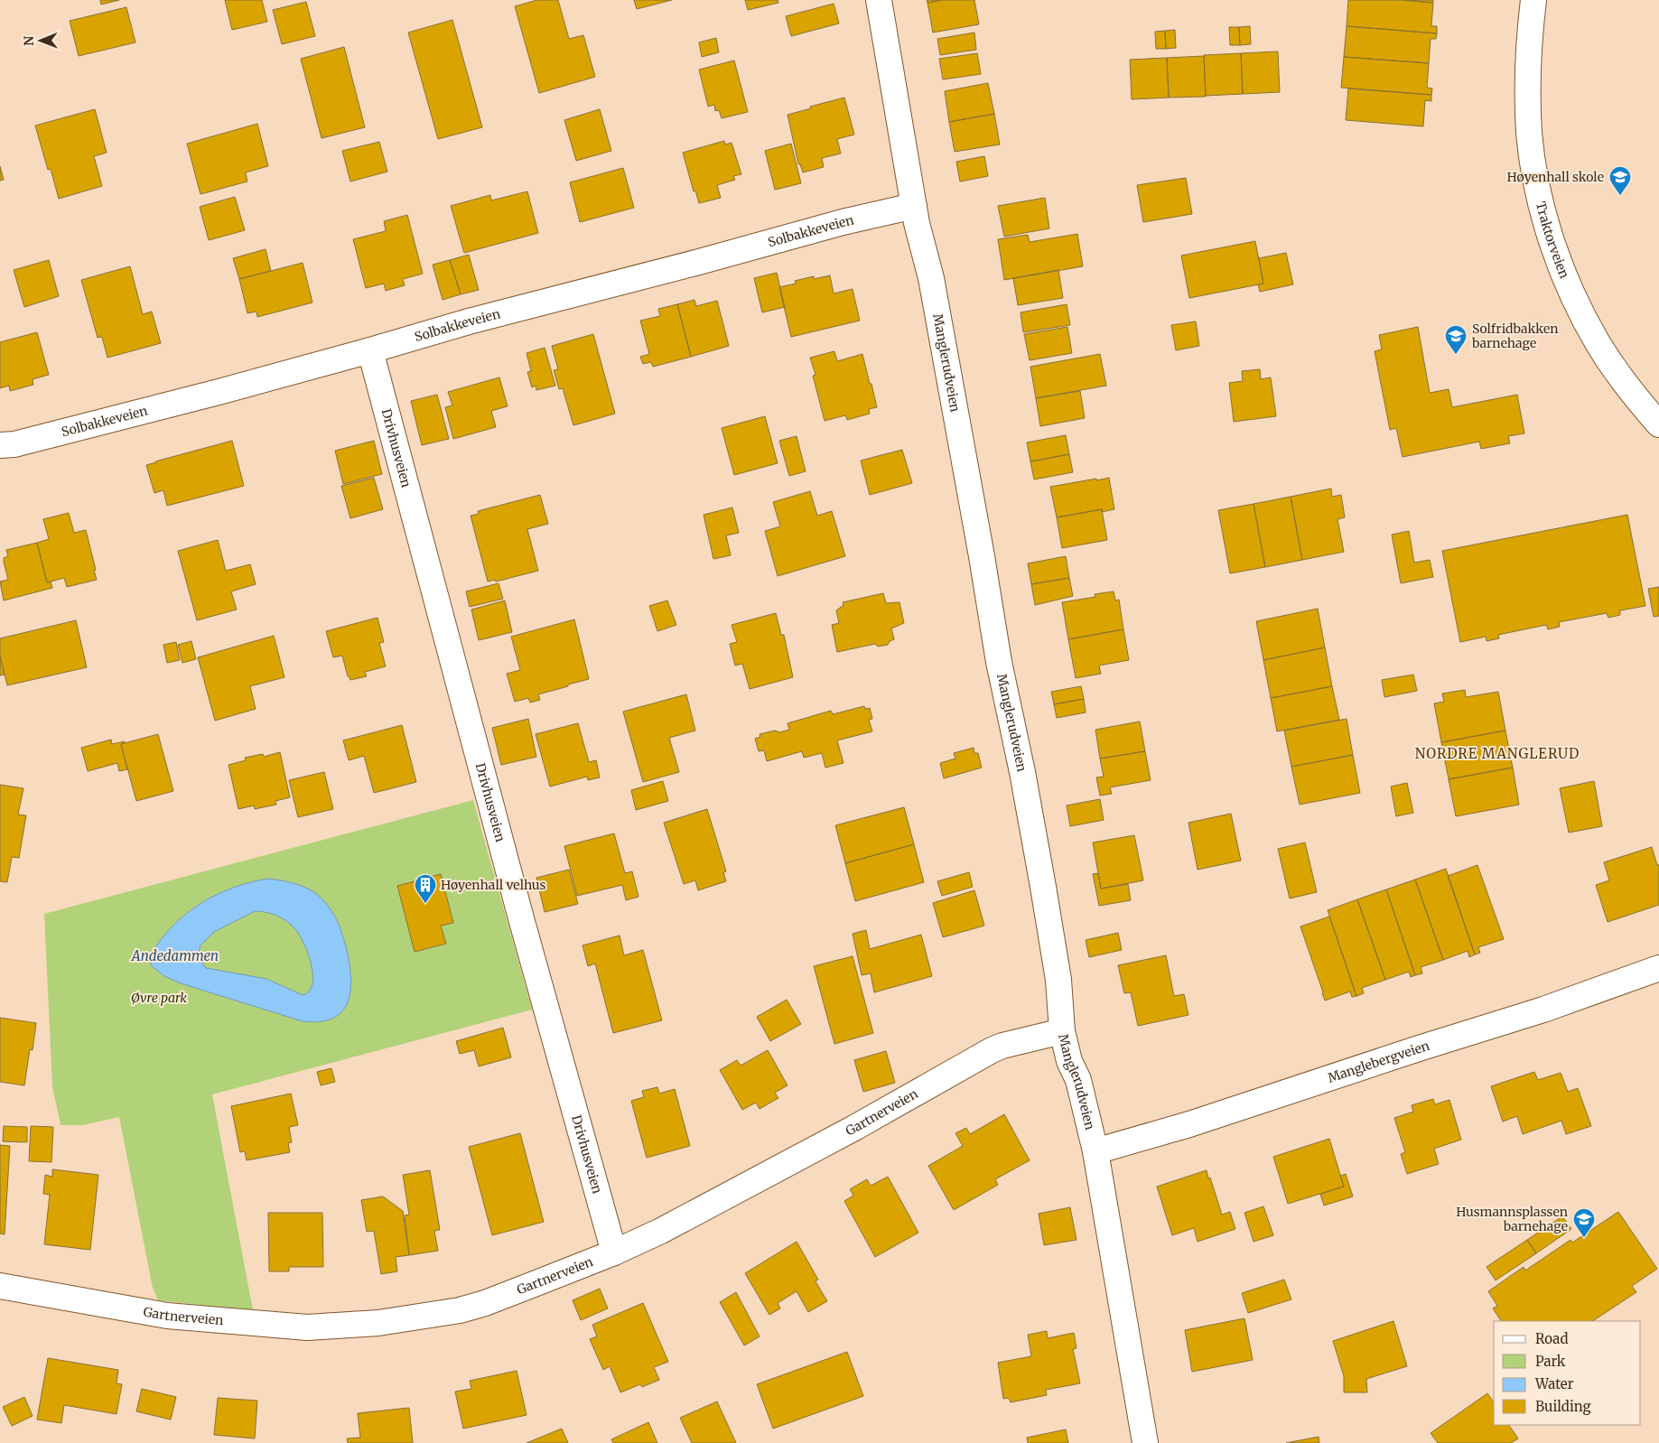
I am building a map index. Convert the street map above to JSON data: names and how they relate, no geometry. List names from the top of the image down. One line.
{"streets":{"street":["Solbakkeveien","Traktorveien","Manglerudveien","Drivhusveien","Manglebergveien","Gartnerveien"]},"crossings":[["Solbakkeveien","Manglerudveien"],["Solbakkeveien","Drivhusveien"],["Manglerudveien","Manglebergveien"],["Manglerudveien","Gartnerveien"],["Drivhusveien","Gartnerveien"]],"districts":["NORDRE MANGLERUD"],"water":["Andedammen"],"parks":["Øvre park"],"places":{"school or university":["Høyenhall skole","Solfridbakken barnehage","Husmannsplassen barnehage"],"building":["Høyenhall velhus"]},"legend":["Road","Park","Water","Building"],"north":"left"}
